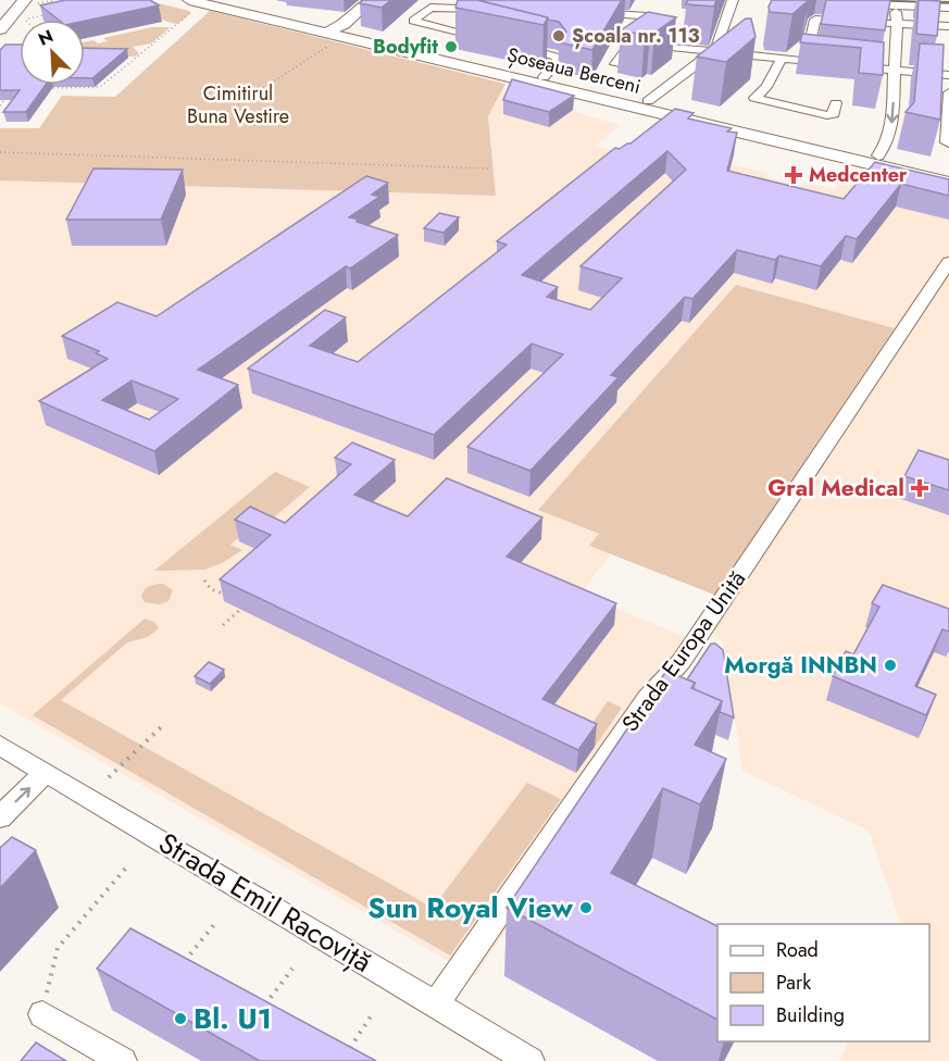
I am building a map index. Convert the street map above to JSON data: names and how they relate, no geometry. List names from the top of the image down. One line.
{"streets":{"main road":["Șoseaua Berceni"],"street":["Strada Europa Unită","Strada Emil Racoviță"]},"crossings":[["Strada Europa Unită","Strada Emil Racoviță"]],"parks":["Cimitirul Buna Vestire"],"places":{"other":["Școala nr. 113","Bodyfit","Morgă INNBN","Sun Royal View","Bl. U1"],"health":["Medcenter","Gral Medical"]},"legend":["Road","Park","Building"],"north":"top left"}
